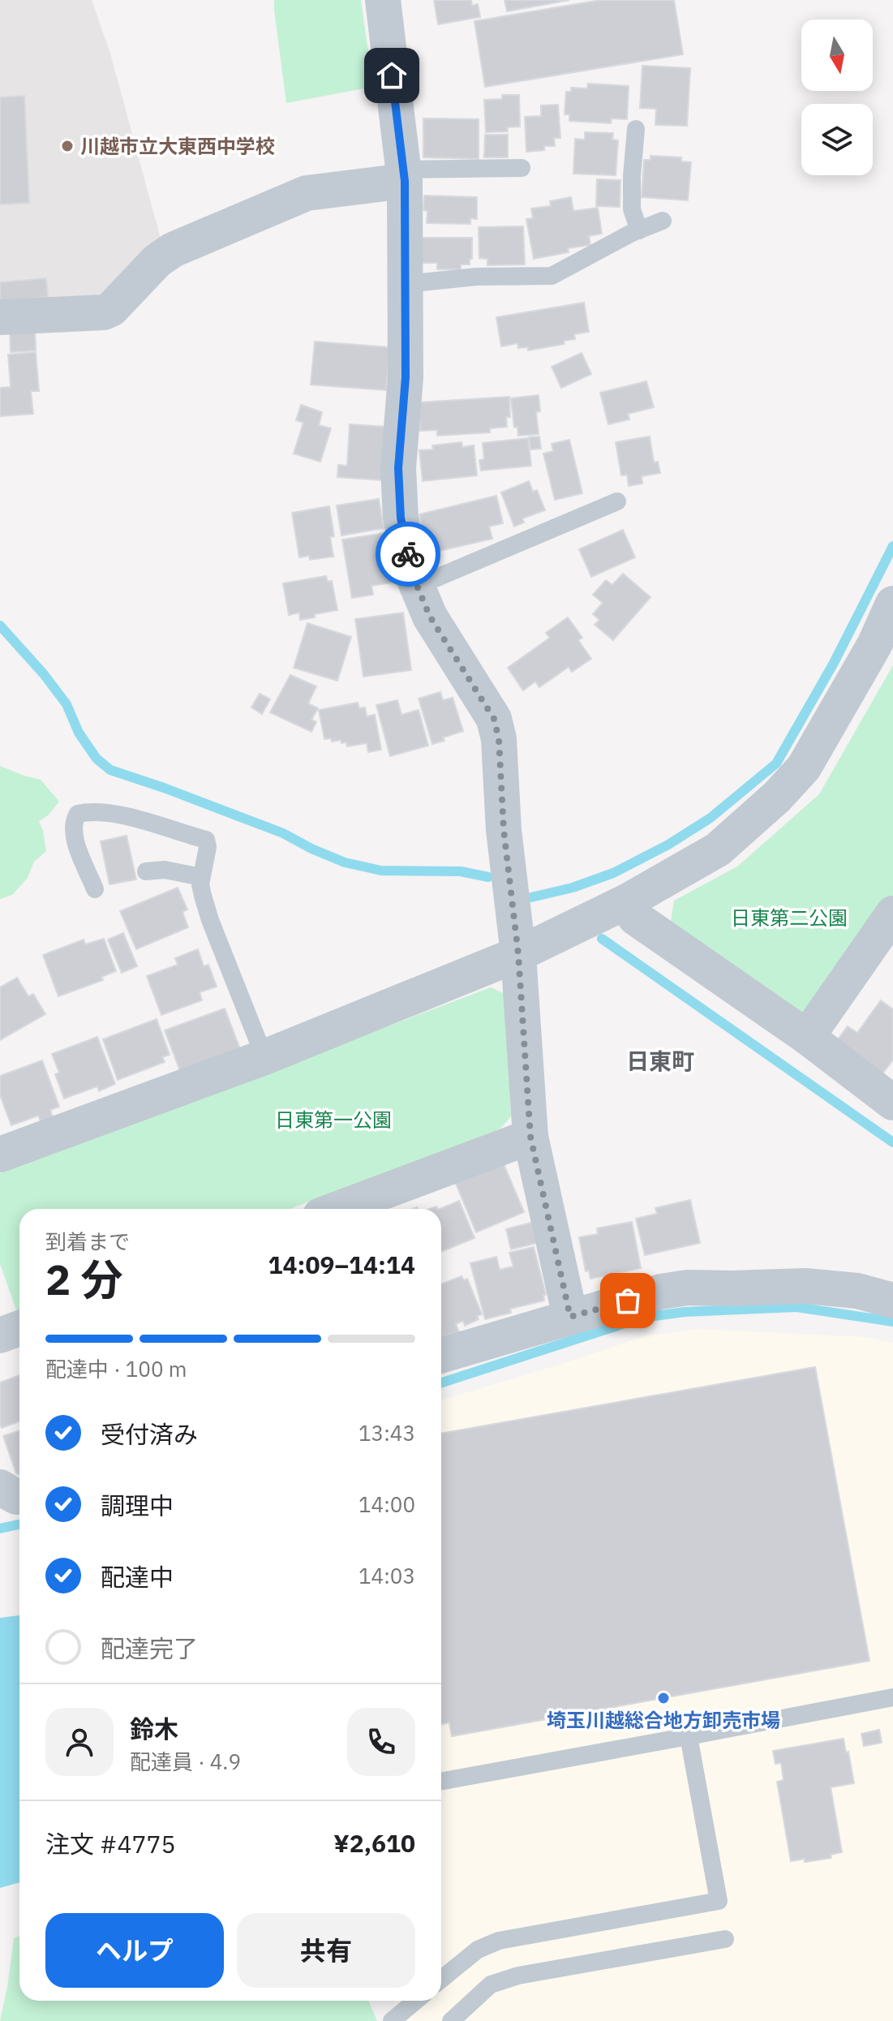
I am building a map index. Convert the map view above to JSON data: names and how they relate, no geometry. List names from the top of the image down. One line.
{"districts":["日東町"],"parks":["日東第二公園","日東第一公園"],"places":["川越市立大東西中学校","埼玉川越総合地方卸売市場"],"north":"bottom","page":{"heading":["2 分","到着まで","14:09–14:14"],"panel":["鈴木","配達員 · 4.9","注文 #4775","¥2,610"],"bar":"配達中 · 100 m","list":[["受付済み","13:43"],["調理中","14:00"],["配達中","14:03"],"配達完了"],"buttons":["ヘルプ","共有"]}}
